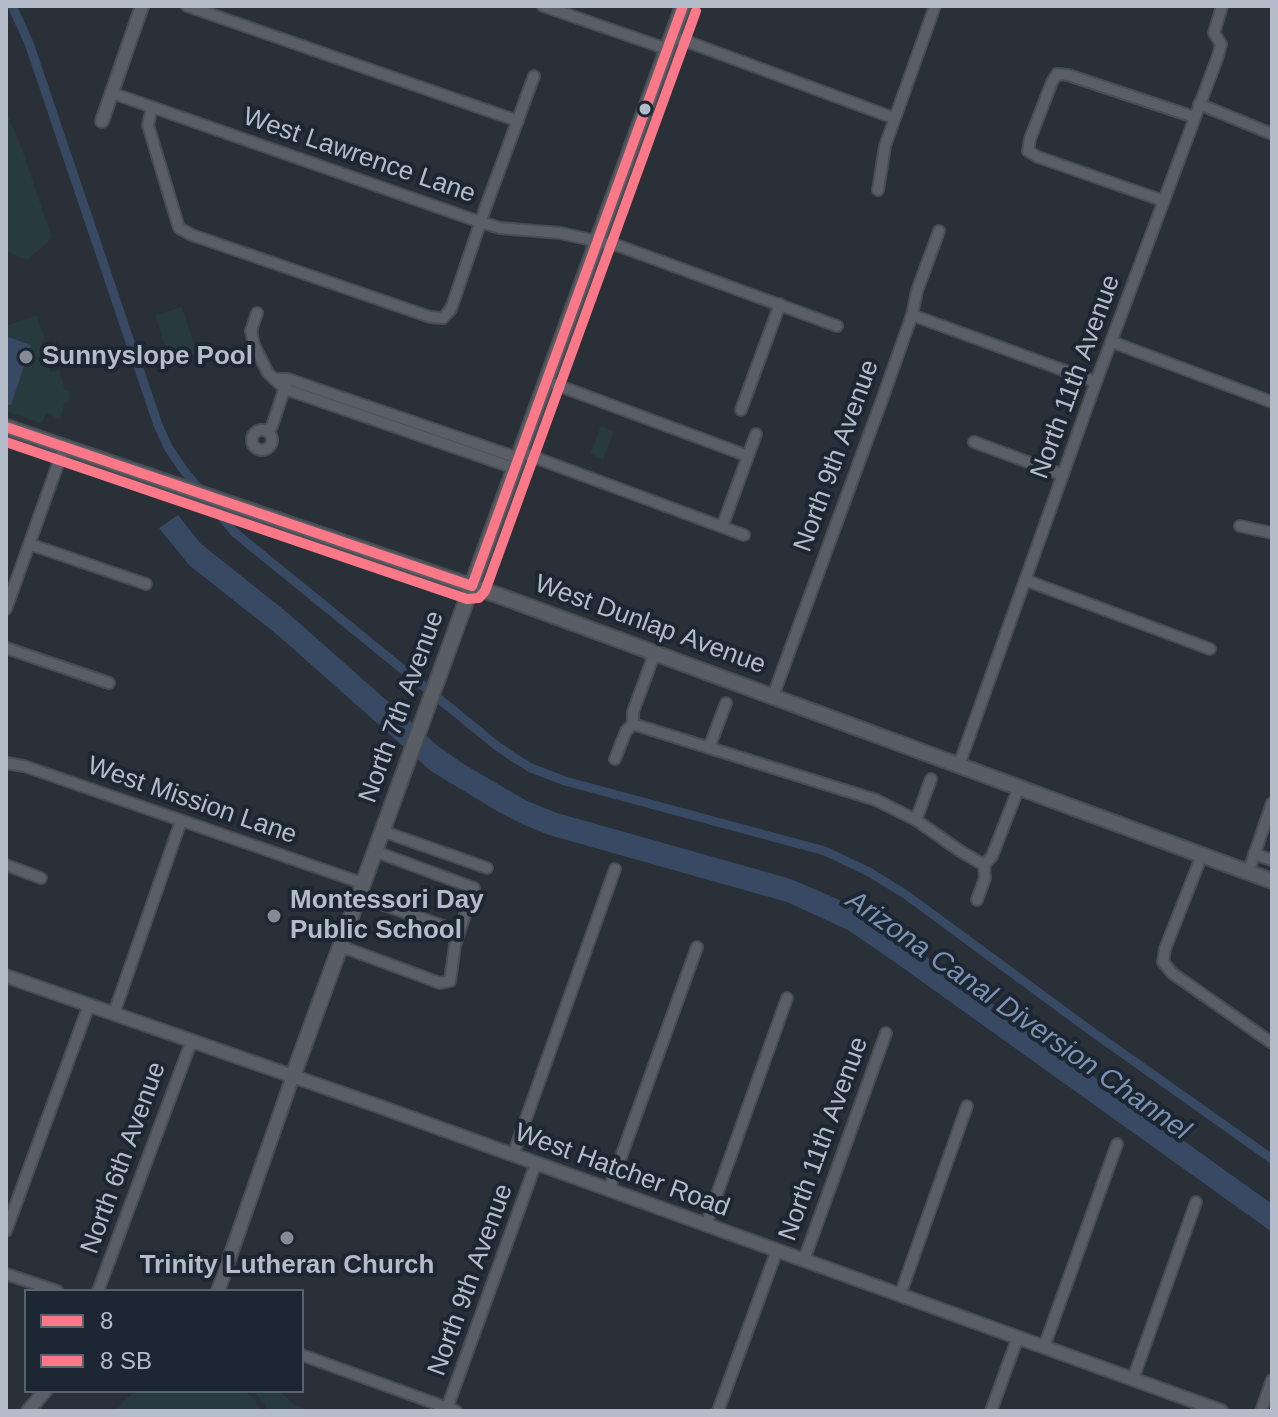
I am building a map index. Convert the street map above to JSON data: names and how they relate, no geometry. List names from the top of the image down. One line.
{"streets":{"main road":["West Dunlap Avenue","North 7th Avenue"],"street":["West Lawrence Lane","North 11th Avenue","North 9th Avenue","West Mission Lane","North 6th Avenue","West Hatcher Road"]},"crossings":[["West Lawrence Lane","North 7th Avenue"],["North 11th Avenue","West Dunlap Avenue"],["North 11th Avenue","West Hatcher Road"],["North 9th Avenue","West Dunlap Avenue"],["North 9th Avenue","West Hatcher Road"],["West Dunlap Avenue","North 7th Avenue"],["North 7th Avenue","West Mission Lane"],["North 7th Avenue","West Hatcher Road"],["North 6th Avenue","West Hatcher Road"]],"water":["Arizona Canal Diversion Channel"],"places":["Sunnyslope Pool","Montessori Day Public School","Trinity Lutheran Church"],"lines":["transit line 8"],"legend":["8","8 SB"]}
